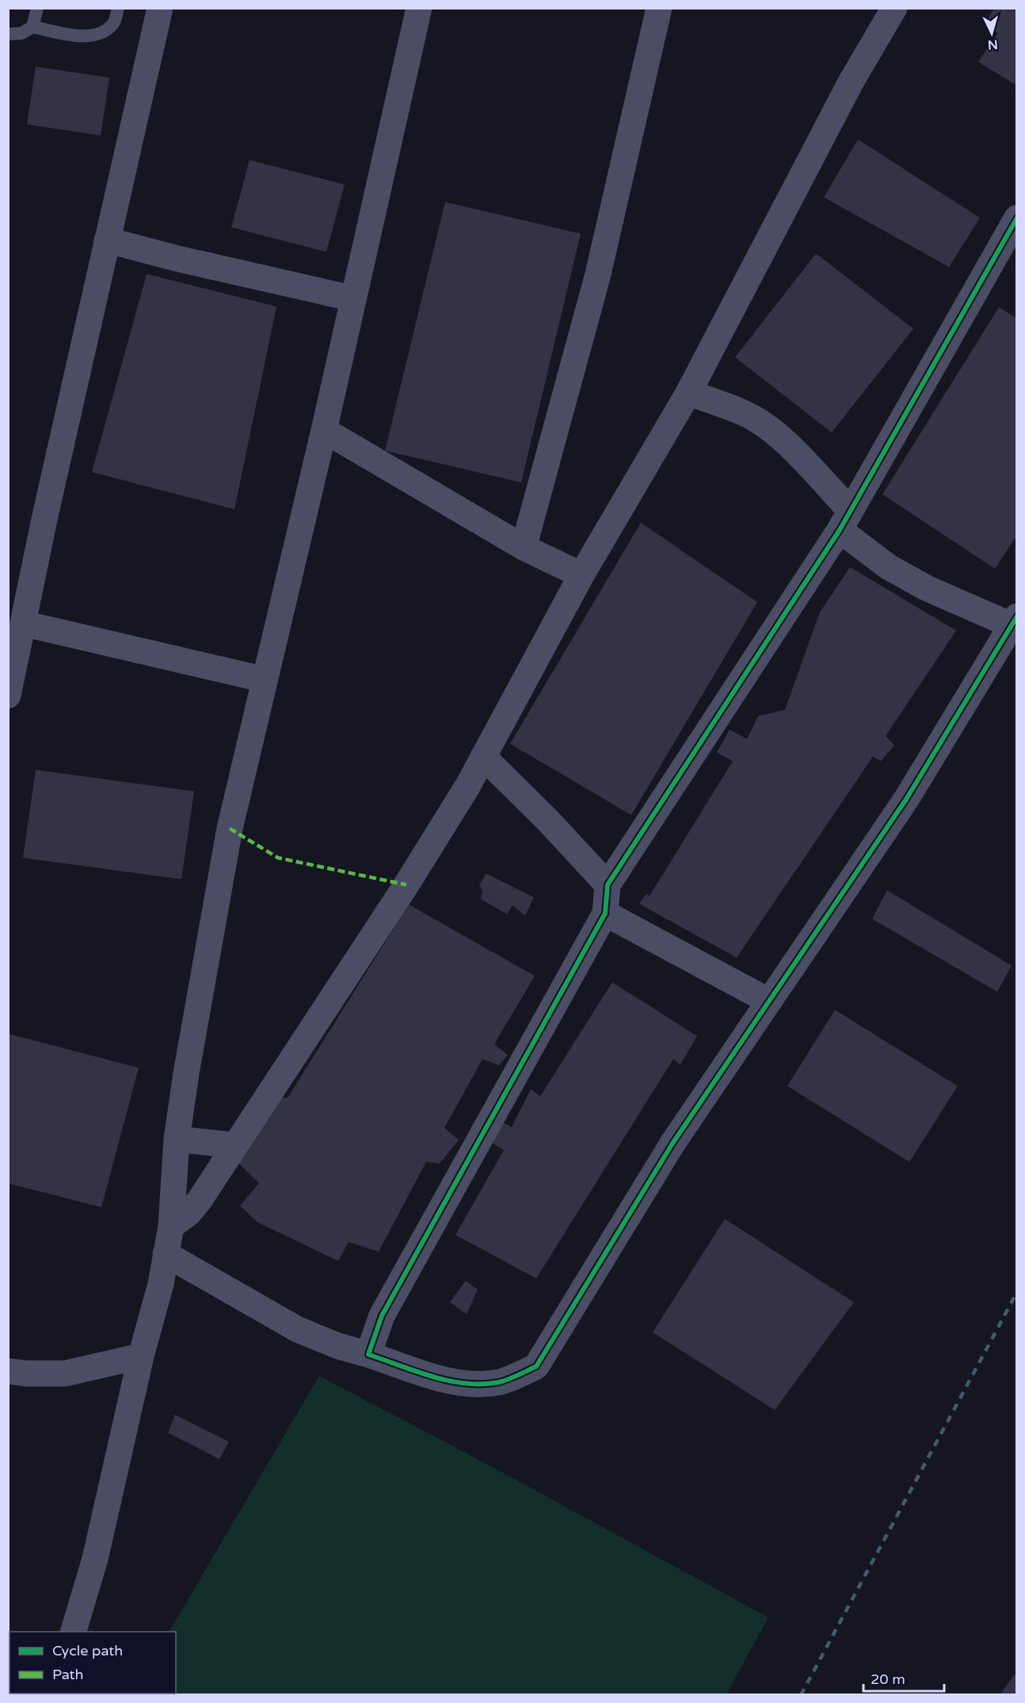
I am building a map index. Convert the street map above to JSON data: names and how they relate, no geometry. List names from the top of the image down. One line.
{"legend":["Cycle path","Path"],"scale_bar":"20 m","north":"bottom"}
